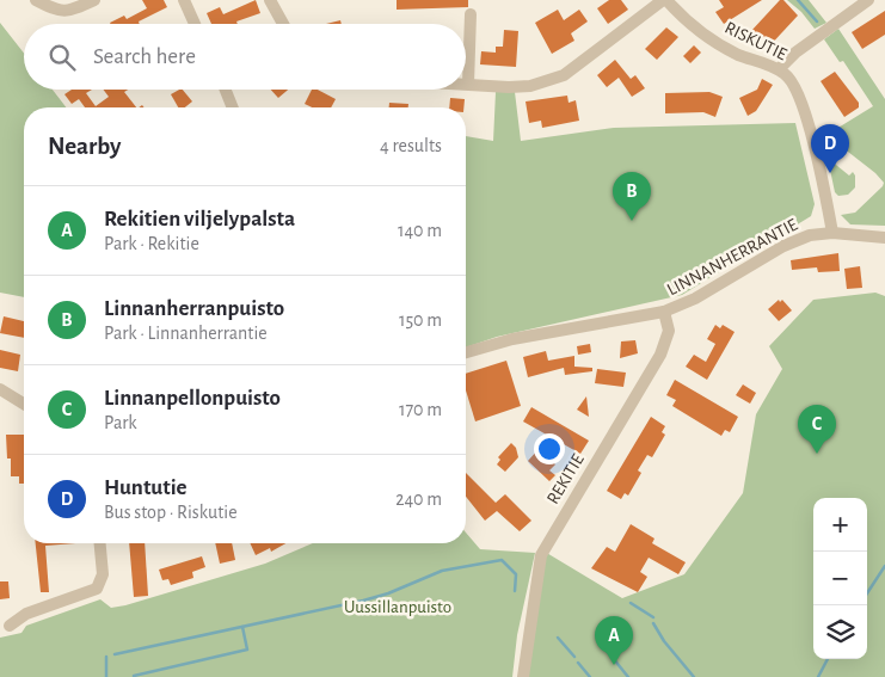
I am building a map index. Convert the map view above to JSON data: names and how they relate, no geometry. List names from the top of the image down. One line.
{"streets":{"street":["RISKUTIE","LINNANHERRANTIE","REKITIE"]},"crossings":[["RISKUTIE","LINNANHERRANTIE"],["LINNANHERRANTIE","REKITIE"]],"parks":["Uussillanpuisto"],"page":{"search":"Search here","heading":["Nearby","4 results"],"pins":["D","B","C","A"],"list":[{"mark":"A","name":"Rekitien viljelypalsta","note":"Park · Rekitie","value":"140 m"},{"mark":"B","name":"Linnanherranpuisto","note":"Park · Linnanherrantie","value":"150 m"},{"mark":"C","name":"Linnanpellonpuisto","note":"Park","value":"170 m"},{"mark":"D","name":"Huntutie","note":"Bus stop · Riskutie","value":"240 m"}],"map_buttons":["+","−"]}}
